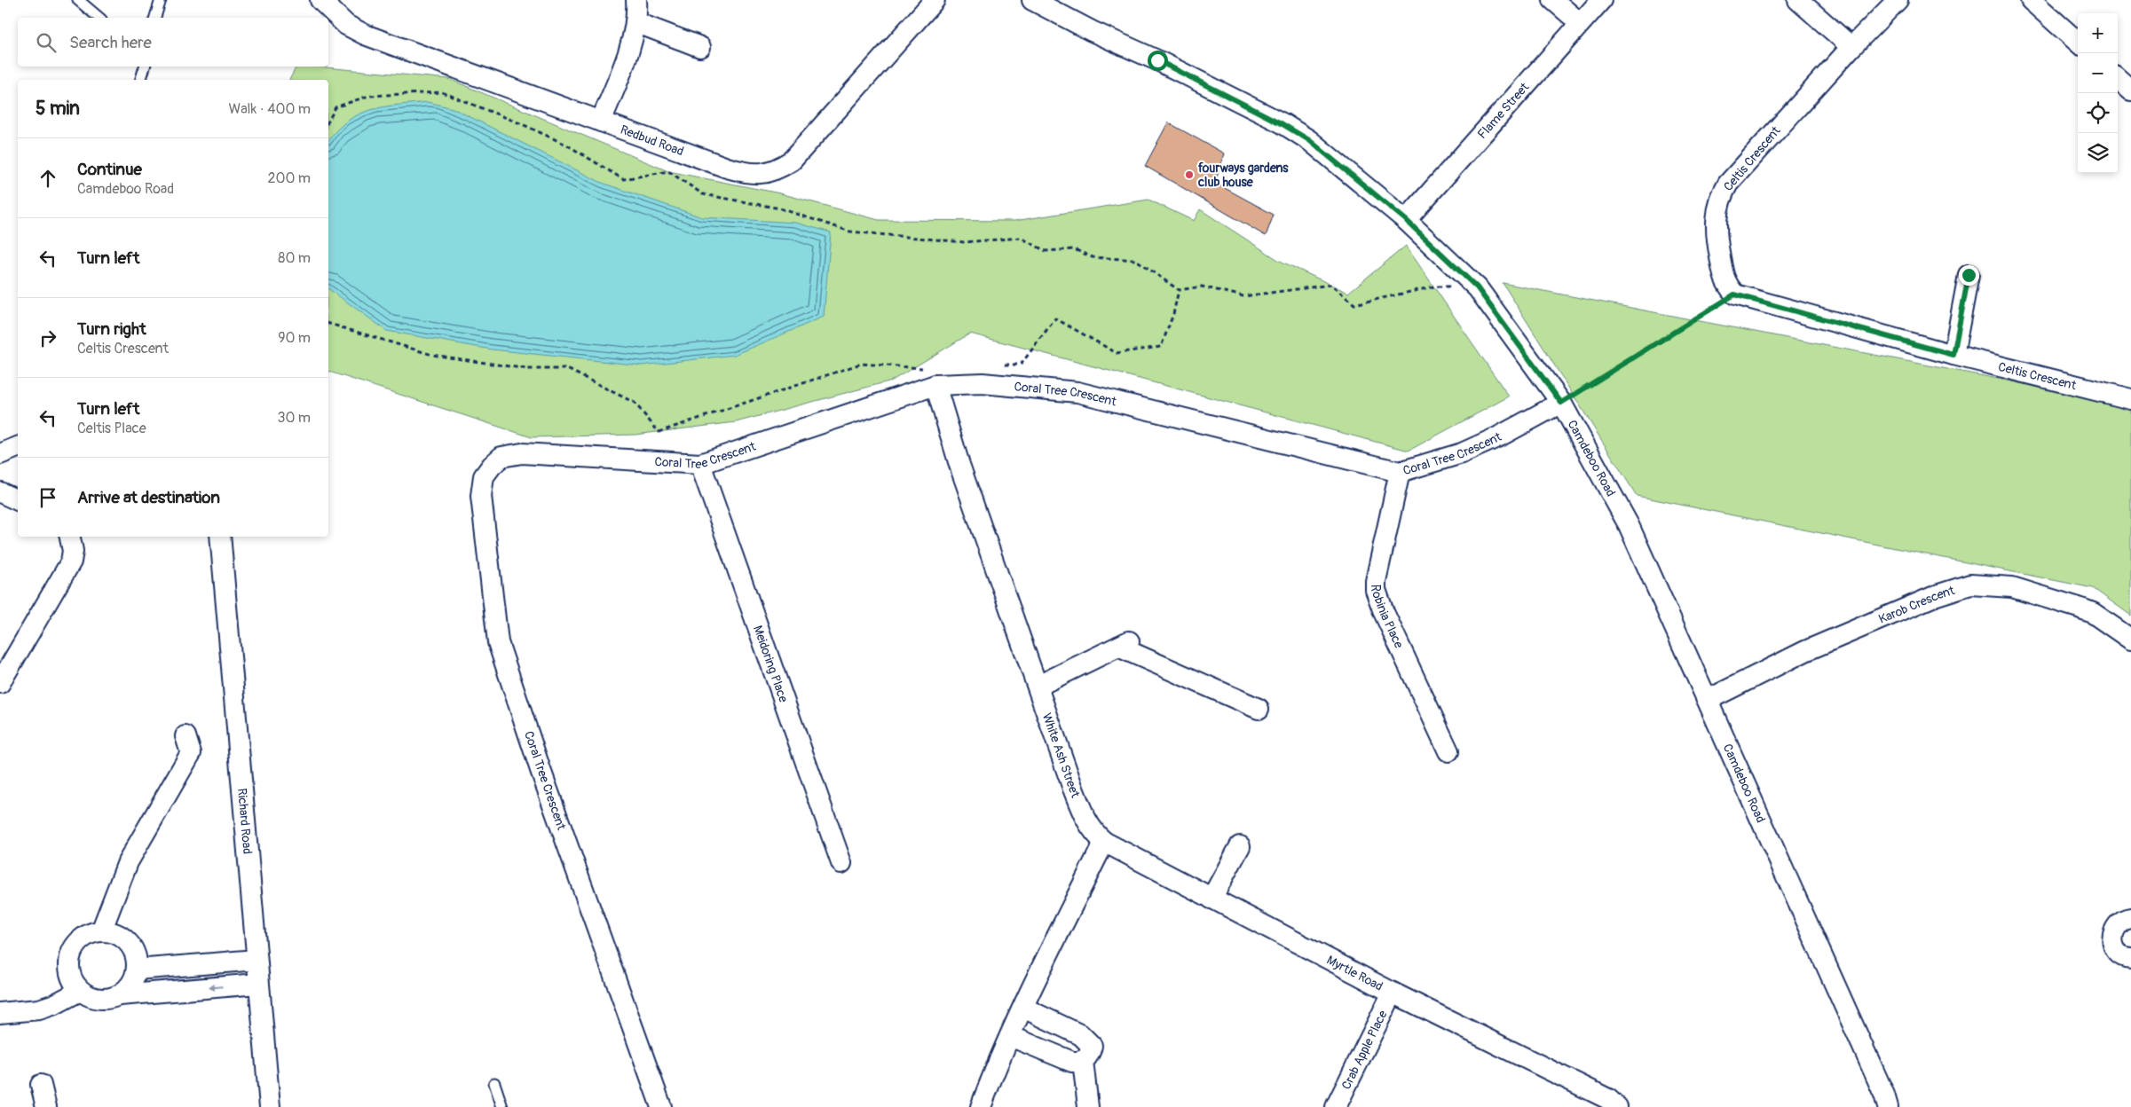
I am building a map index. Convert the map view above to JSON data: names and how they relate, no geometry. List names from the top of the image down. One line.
{"streets":{"street":["Flame Street","Redbud Road","Celtis Crescent","Coral Tree Crescent","Camdeboo Road","Karob Crescent","Robinia Place","Meidoring Place","White Ash Street","Richard Road","Myrtle Road","Crab Apple Place"]},"crossings":[["Flame Street","Camdeboo Road"],["Coral Tree Crescent","Camdeboo Road"],["Coral Tree Crescent","Robinia Place"],["Coral Tree Crescent","Meidoring Place"],["Coral Tree Crescent","White Ash Street"],["Camdeboo Road","Karob Crescent"],["White Ash Street","Myrtle Road"],["Myrtle Road","Crab Apple Place"]],"places":["fourways gardens club house"],"page":{"map_buttons":["+","−"],"search":"Search here","heading":["5 min","Walk · 400 m"],"list":[["Continue","Camdeboo Road","200 m"],["Turn left","80 m"],["Turn right","Celtis Crescent","90 m"],["Turn left","Celtis Place","30 m"],"Arrive at destination"]}}
